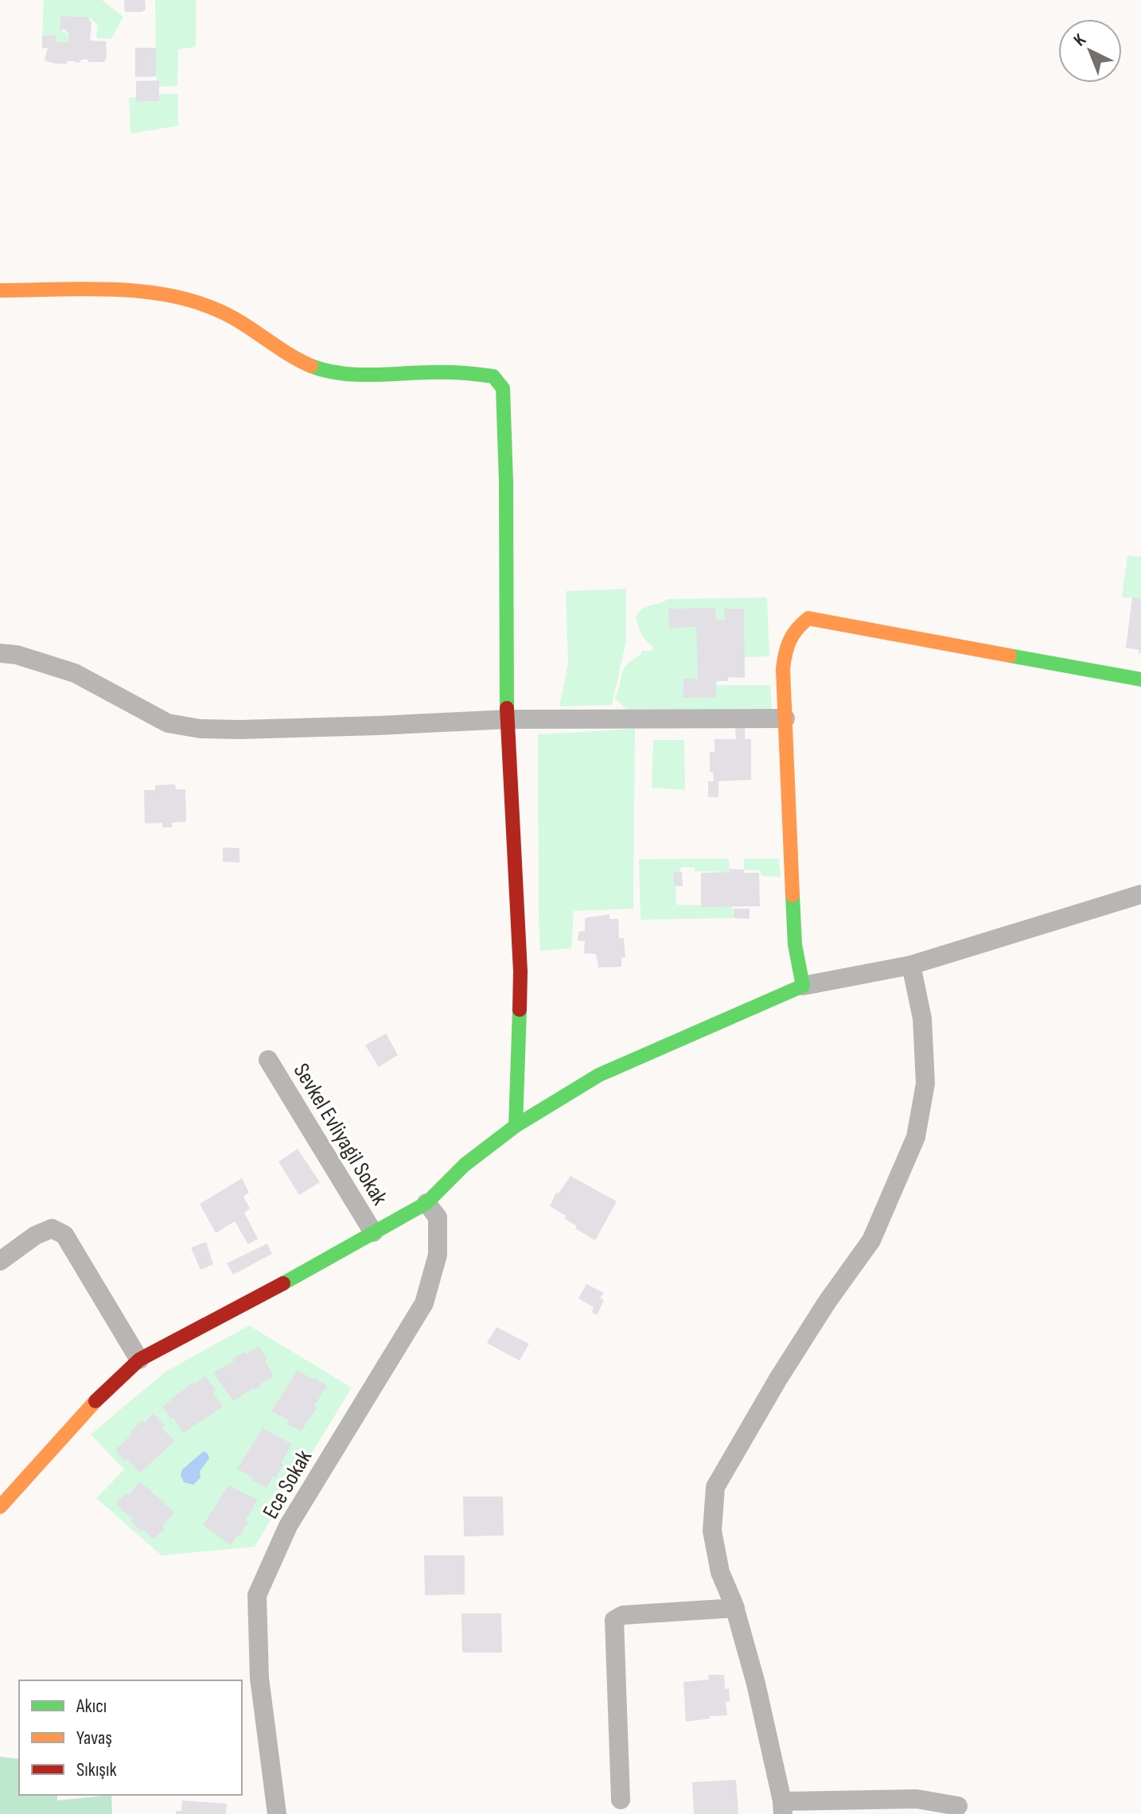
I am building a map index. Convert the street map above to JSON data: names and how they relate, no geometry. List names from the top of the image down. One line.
{"streets":{"street":["Sevkel Evliyagil Sokak","Ece Sokak"]},"legend":["Akıcı","Yavaş","Sıkışık"],"north":"top left"}
